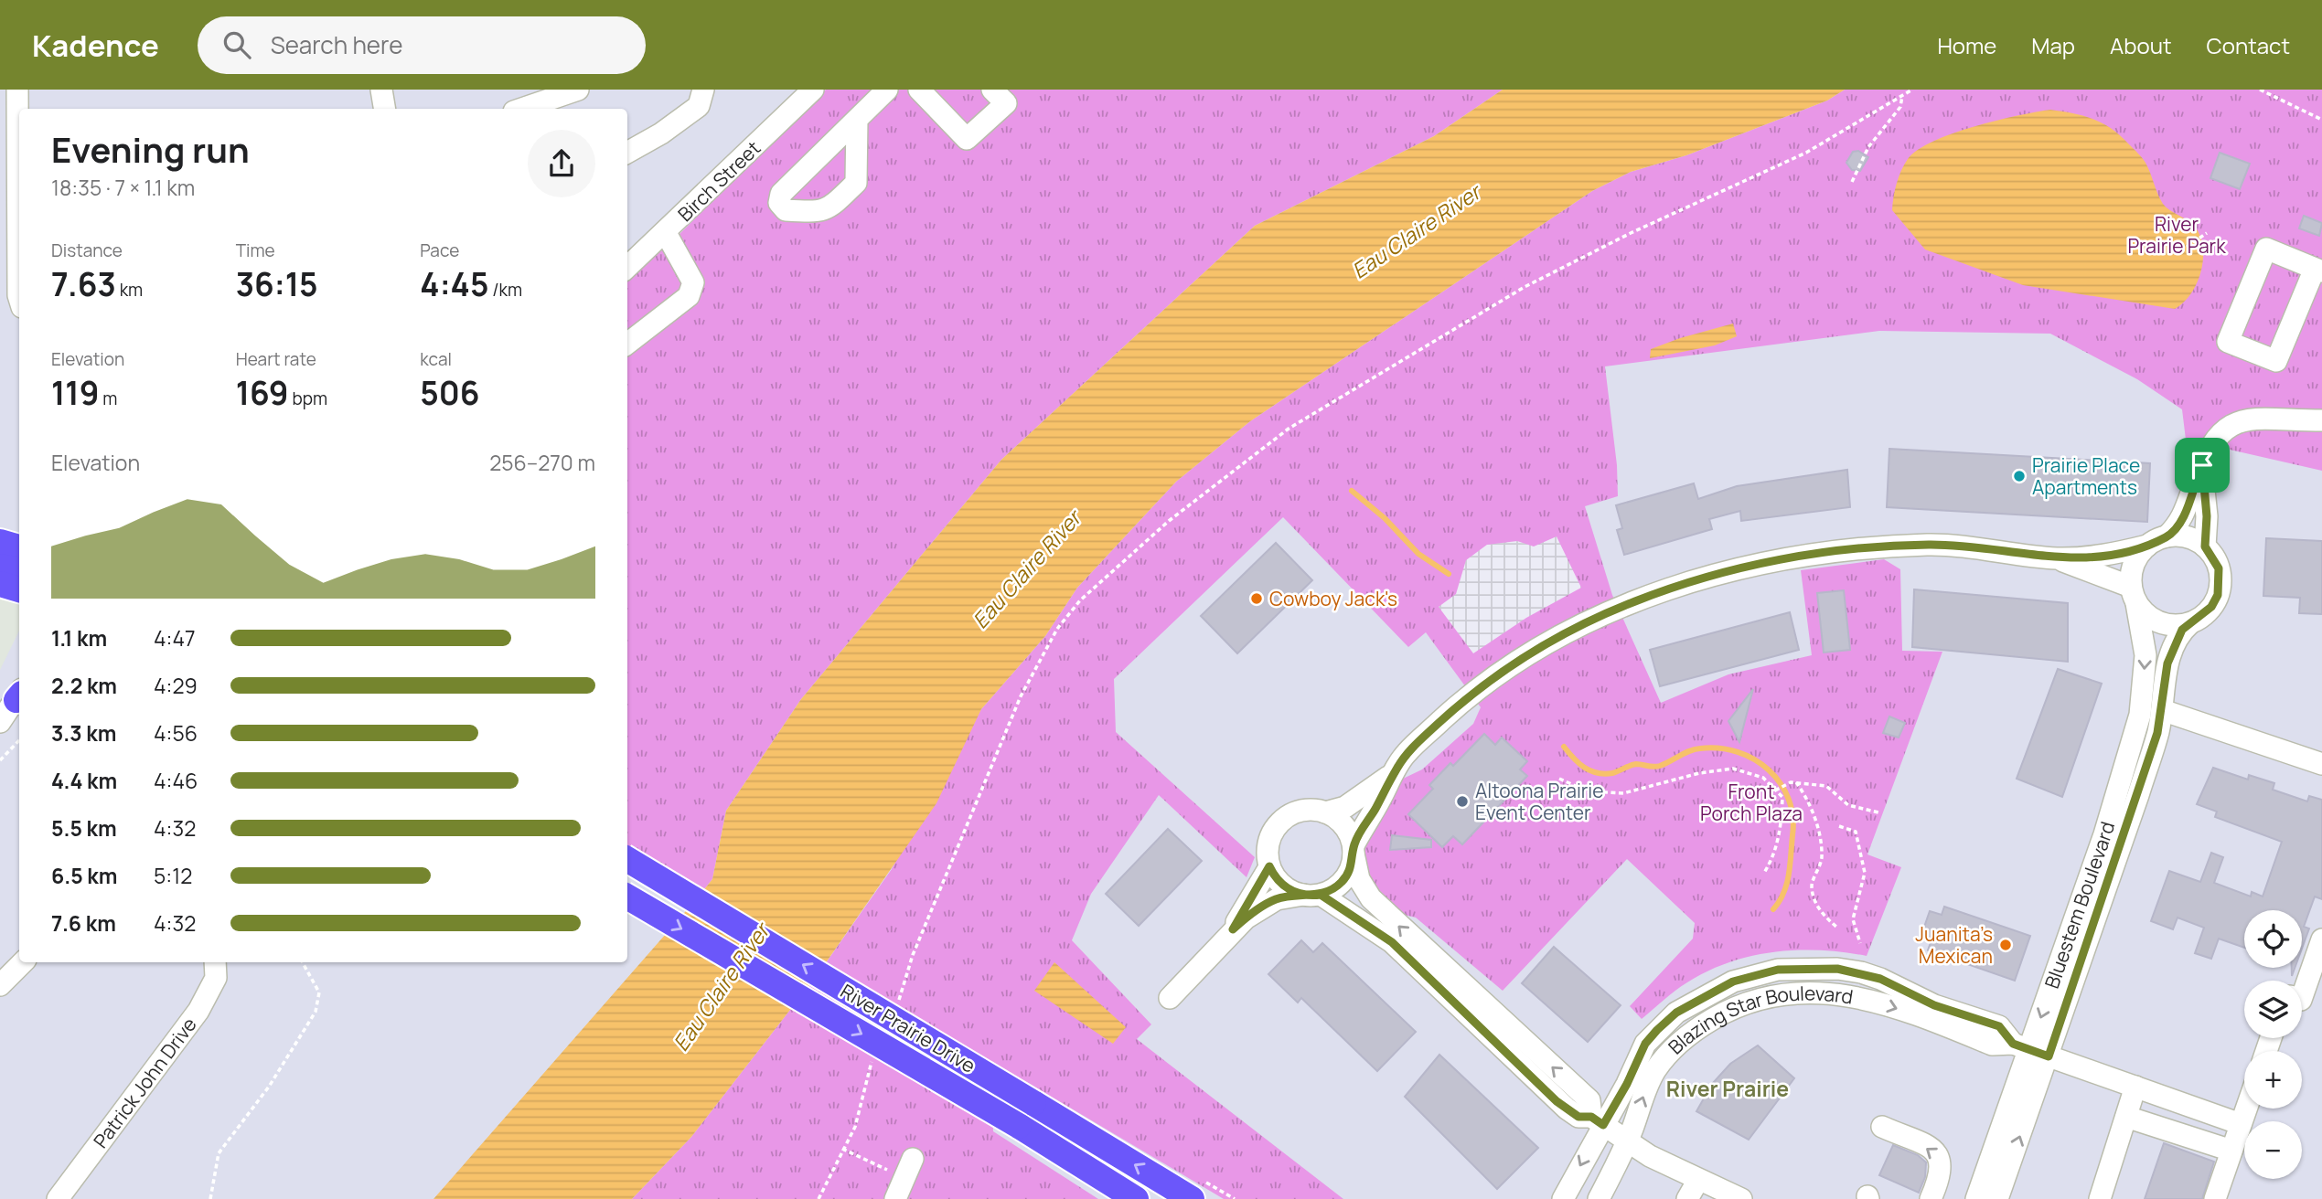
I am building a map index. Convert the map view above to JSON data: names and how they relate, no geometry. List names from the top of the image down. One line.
{"streets":{"main road":["River Prairie Drive"],"street":["Birch Street","Bluestem Boulevard","Blazing Star Boulevard","Patrick John Drive"]},"crossings":[["Bluestem Boulevard","Blazing Star Boulevard"]],"districts":["River Prairie"],"water":["Eau Claire River"],"parks":["River Prairie Park","Front Porch Plaza"],"places":["Prairie Place Apartments","Cowboy Jack's","Altoona Prairie Event Center","Juanita’s Mexican"],"page":{"header":"Kadence","search":"Search here","nav":["Home","Map","About","Contact"],"heading":["Evening run","18:35 · 7 × 1.1 km"],"stats":[["Distance","7.63 km"],["Time","36:15"],["Pace","4:45 /km"],["Elevation","119 m"],["Heart rate","169 bpm"],["kcal","506"]],"chart":["Elevation","256–270 m"],"list":[{"name":"1.1 km","note":"4:47"},{"name":"2.2 km","note":"4:29"},{"name":"3.3 km","note":"4:56"},{"name":"4.4 km","note":"4:46"},{"name":"5.5 km","note":"4:32"},{"name":"6.5 km","note":"5:12"},{"name":"7.6 km","note":"4:32"}],"map_buttons":["+","−"]}}
